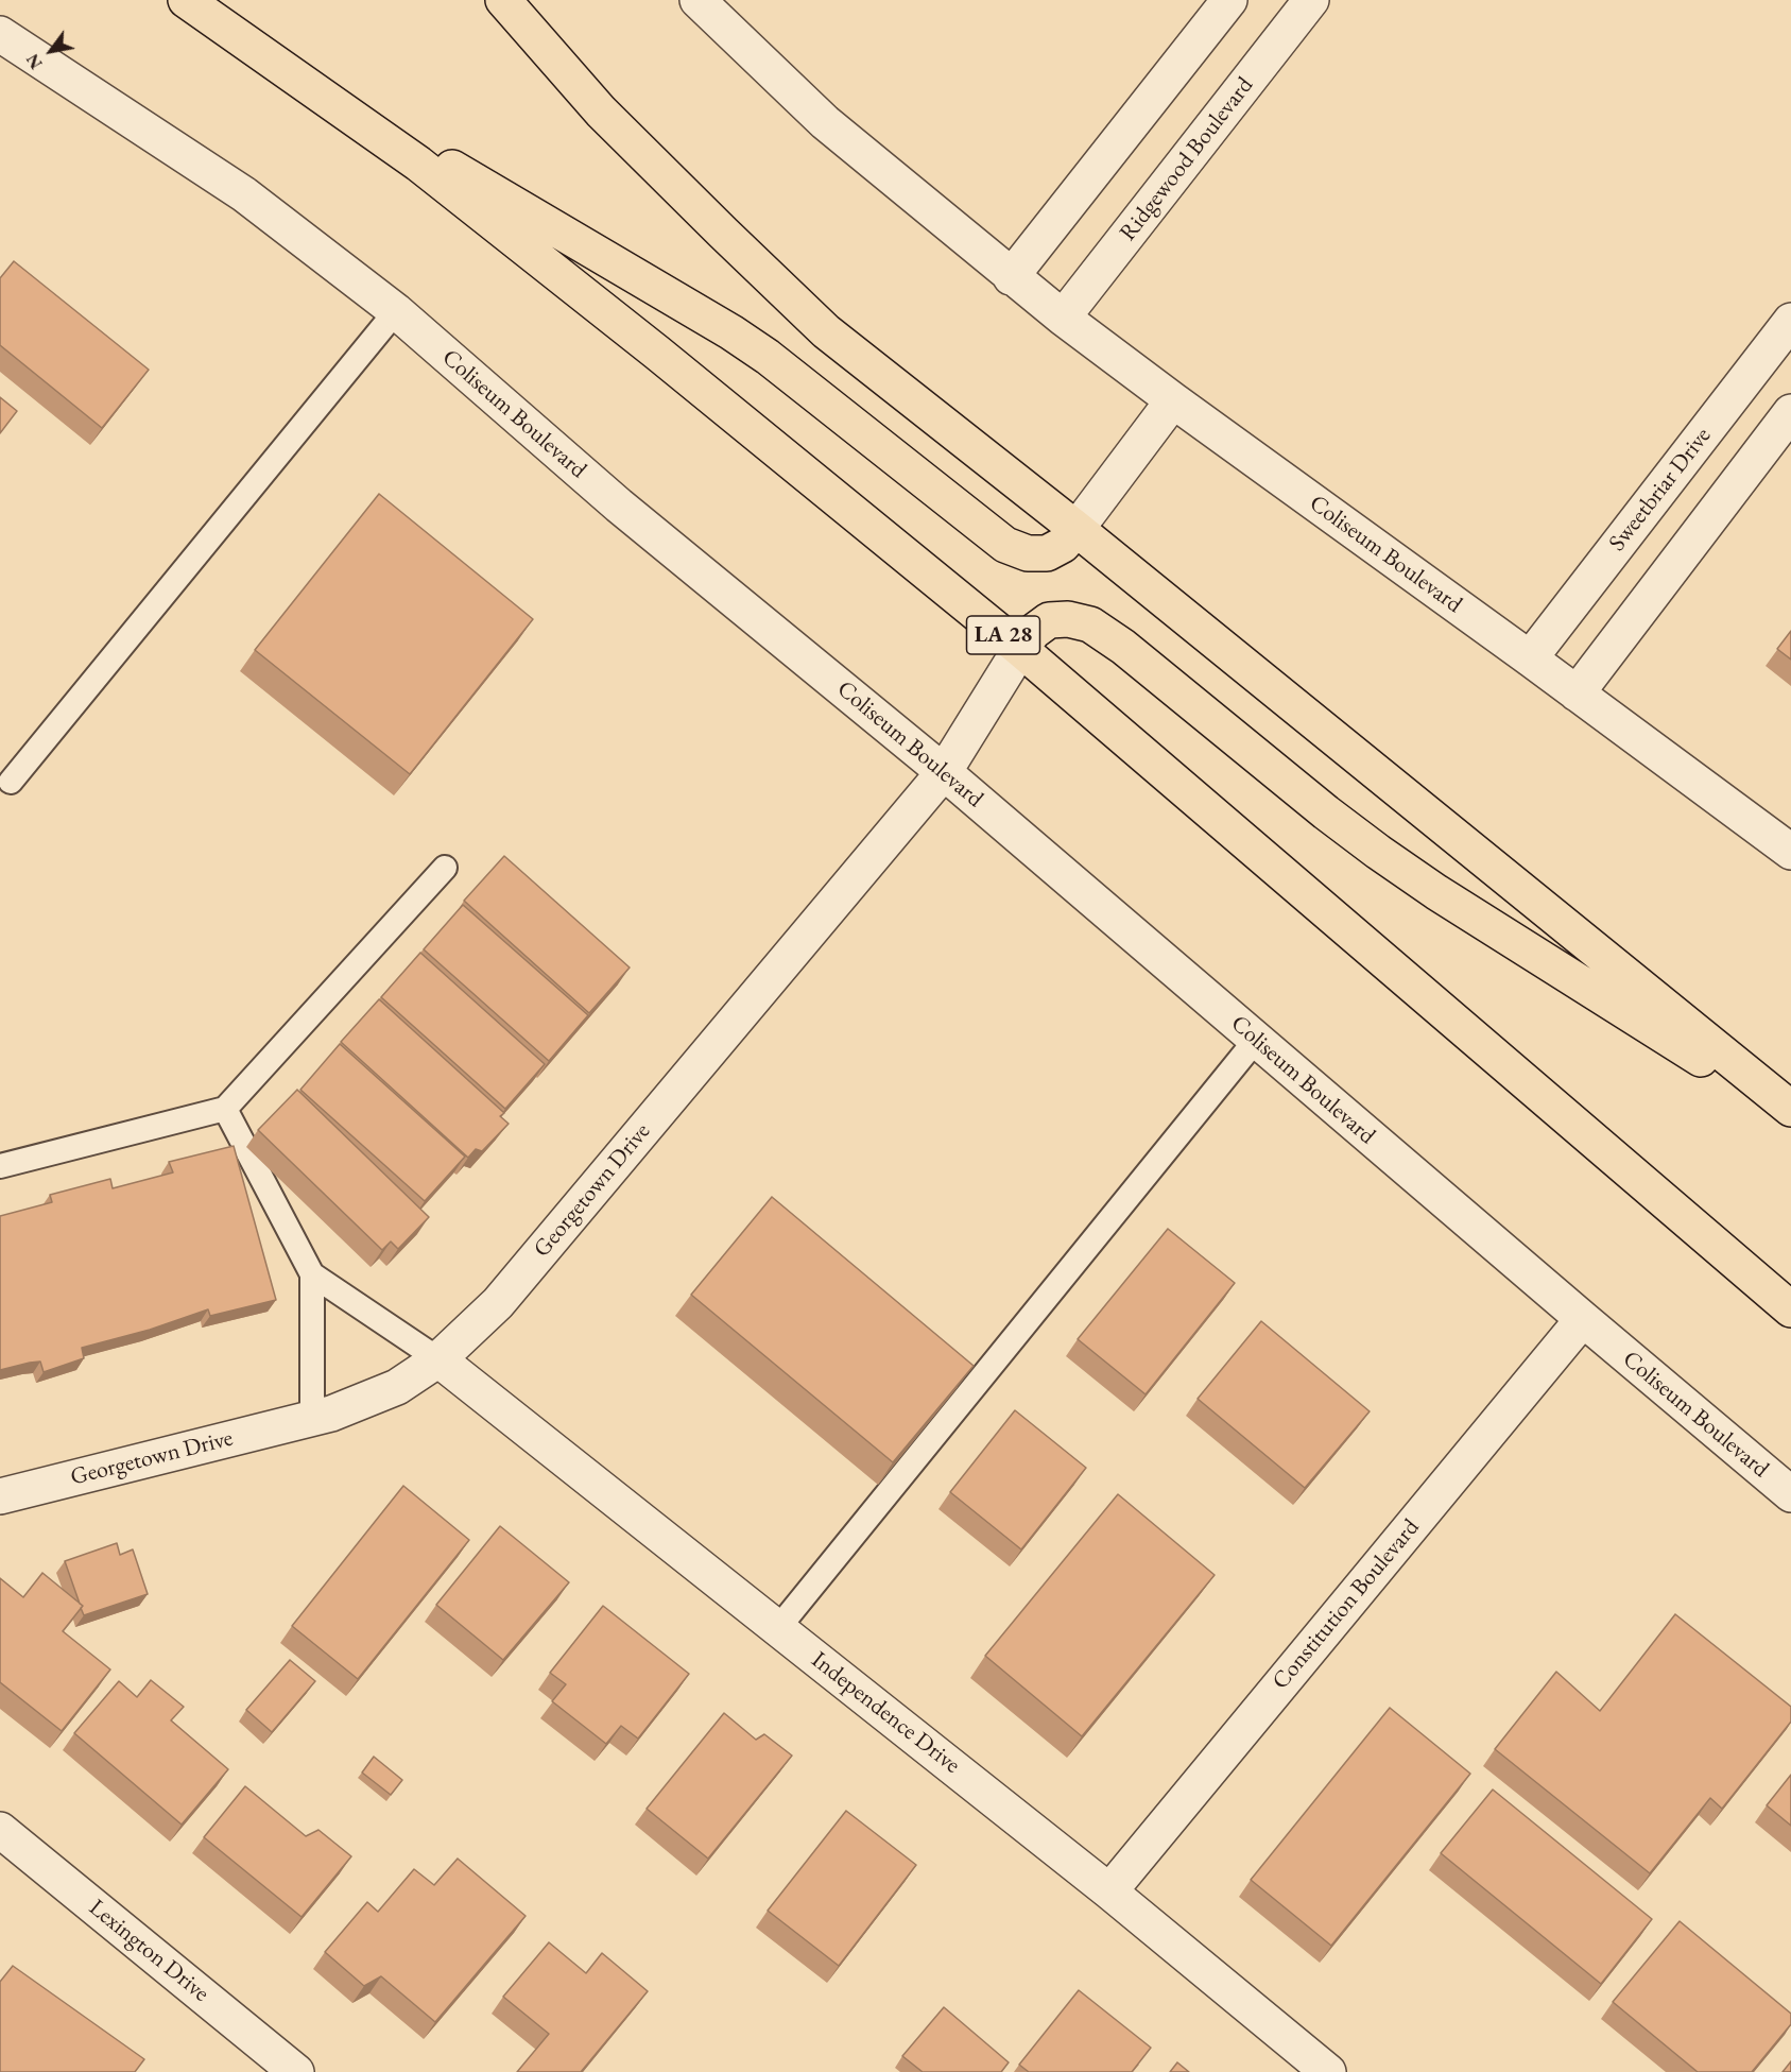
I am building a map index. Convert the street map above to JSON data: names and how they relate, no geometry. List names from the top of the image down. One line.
{"streets":{"highway":["LA 28"],"street":["Ridgewood Boulevard","Coliseum Boulevard","Sweetbriar Drive","Georgetown Drive","Constitution Boulevard","Independence Drive","Lexington Drive"]},"crossings":[["Ridgewood Boulevard","Coliseum Boulevard"],["Coliseum Boulevard","Sweetbriar Drive"],["Coliseum Boulevard","Georgetown Drive"],["Coliseum Boulevard","Constitution Boulevard"],["LA 28","Georgetown Drive"],["Georgetown Drive","Independence Drive"],["Constitution Boulevard","Independence Drive"]],"north":"bottom left"}
